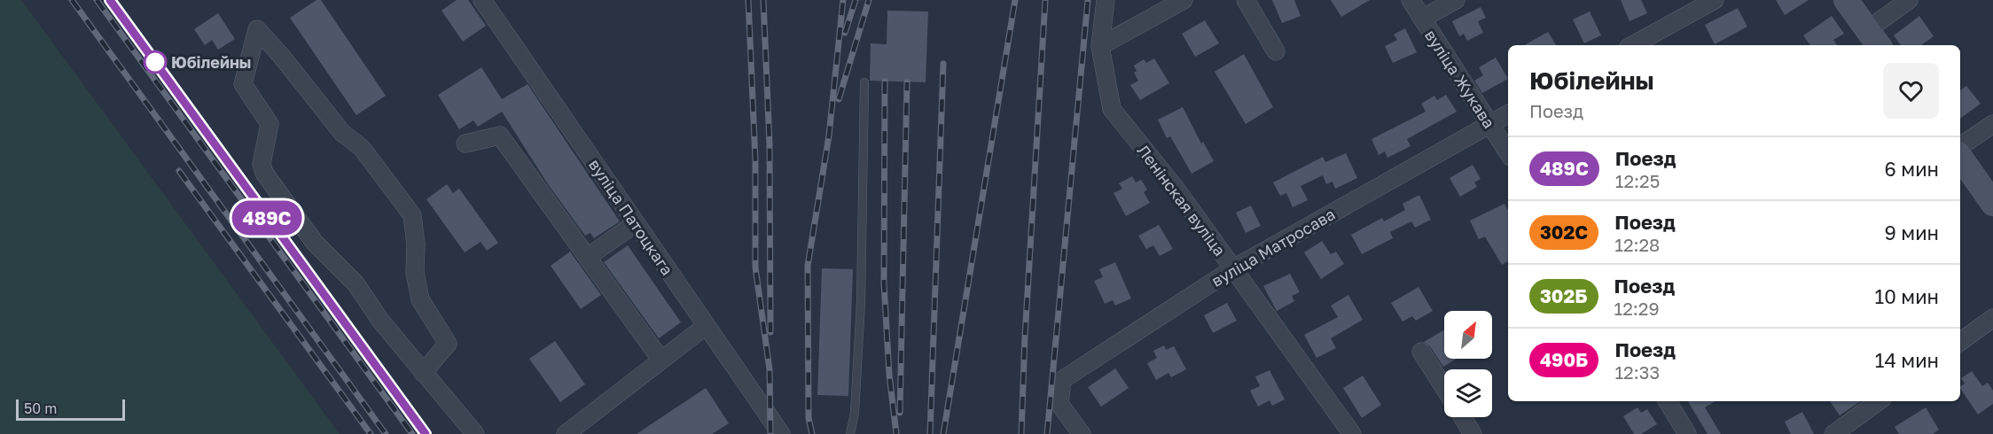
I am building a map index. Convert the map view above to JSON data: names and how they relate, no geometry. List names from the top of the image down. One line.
{"streets":{"street":["вуліца Жукава","Ленінская вуліца","вуліца Патоцкага","вуліца Матросава"]},"crossings":[["вуліца Жукава","вуліца Матросава"],["Ленінская вуліца","вуліца Матросава"]],"places":["Юбілейны"],"scale_bar":"50 m","north":"top right","page":{"on_map":"489С","heading":["Юбілейны","Поезд"],"list":[{"mark":"489С","name":"Поезд","note":"12:25","value":"6 мин"},{"mark":"302С","name":"Поезд","note":"12:28","value":"9 мин"},{"mark":"302Б","name":"Поезд","note":"12:29","value":"10 мин"},{"mark":"490Б","name":"Поезд","note":"12:33","value":"14 мин"}],"scale":"50 m"}}
